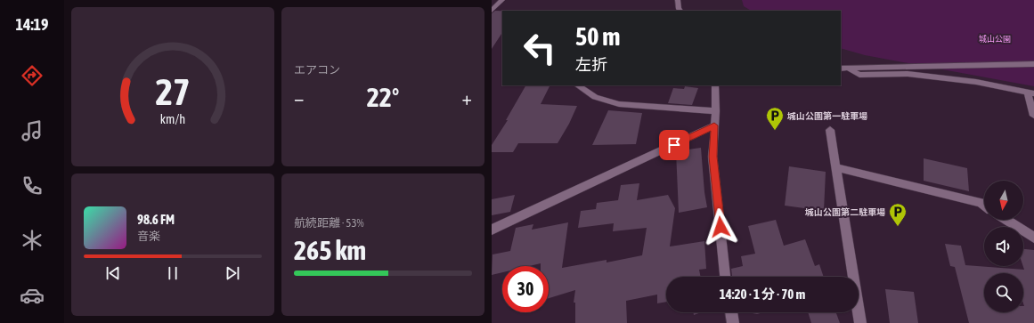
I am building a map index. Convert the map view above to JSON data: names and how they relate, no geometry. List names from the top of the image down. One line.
{"parks":["城山公園"],"places":{"parking":["城山公園第一駐車場","城山公園第二駐車場"]},"north":"bottom","page":{"tabs":"14:19","tile":["エアコン",["航続距離 · 53%","265 km"]],"turn":["50 m","左折"],"heat":["−","22°","+"],"song":["98.6 FM","音楽"],"limit":"30","trip":"14:20 · 1 分 · 70 m","gauge":["27","km/h"]}}
